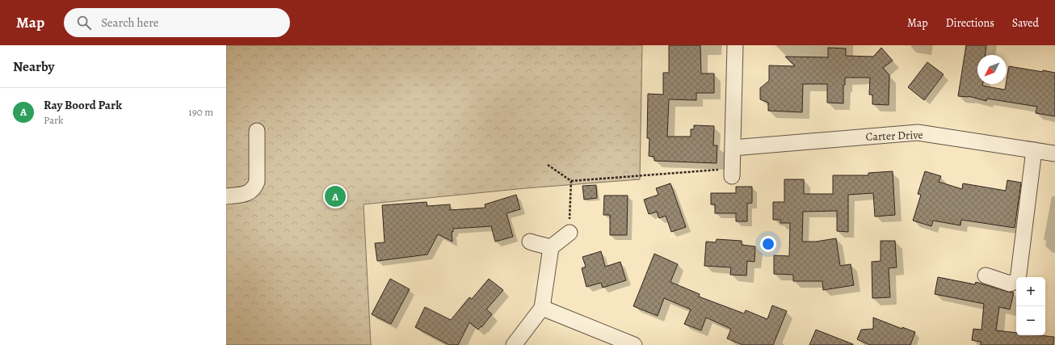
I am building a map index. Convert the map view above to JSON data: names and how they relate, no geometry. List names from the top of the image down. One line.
{"streets":{"street":["Carter Drive"]},"north":"bottom left","page":{"header":"Map","search":"Search here","nav":["Map","Directions","Saved"],"heading":"Nearby","list":[{"mark":"A","name":"Ray Boord Park","note":"Park","value":"190 m"}],"pins":"A","map_buttons":["+","−"]}}
